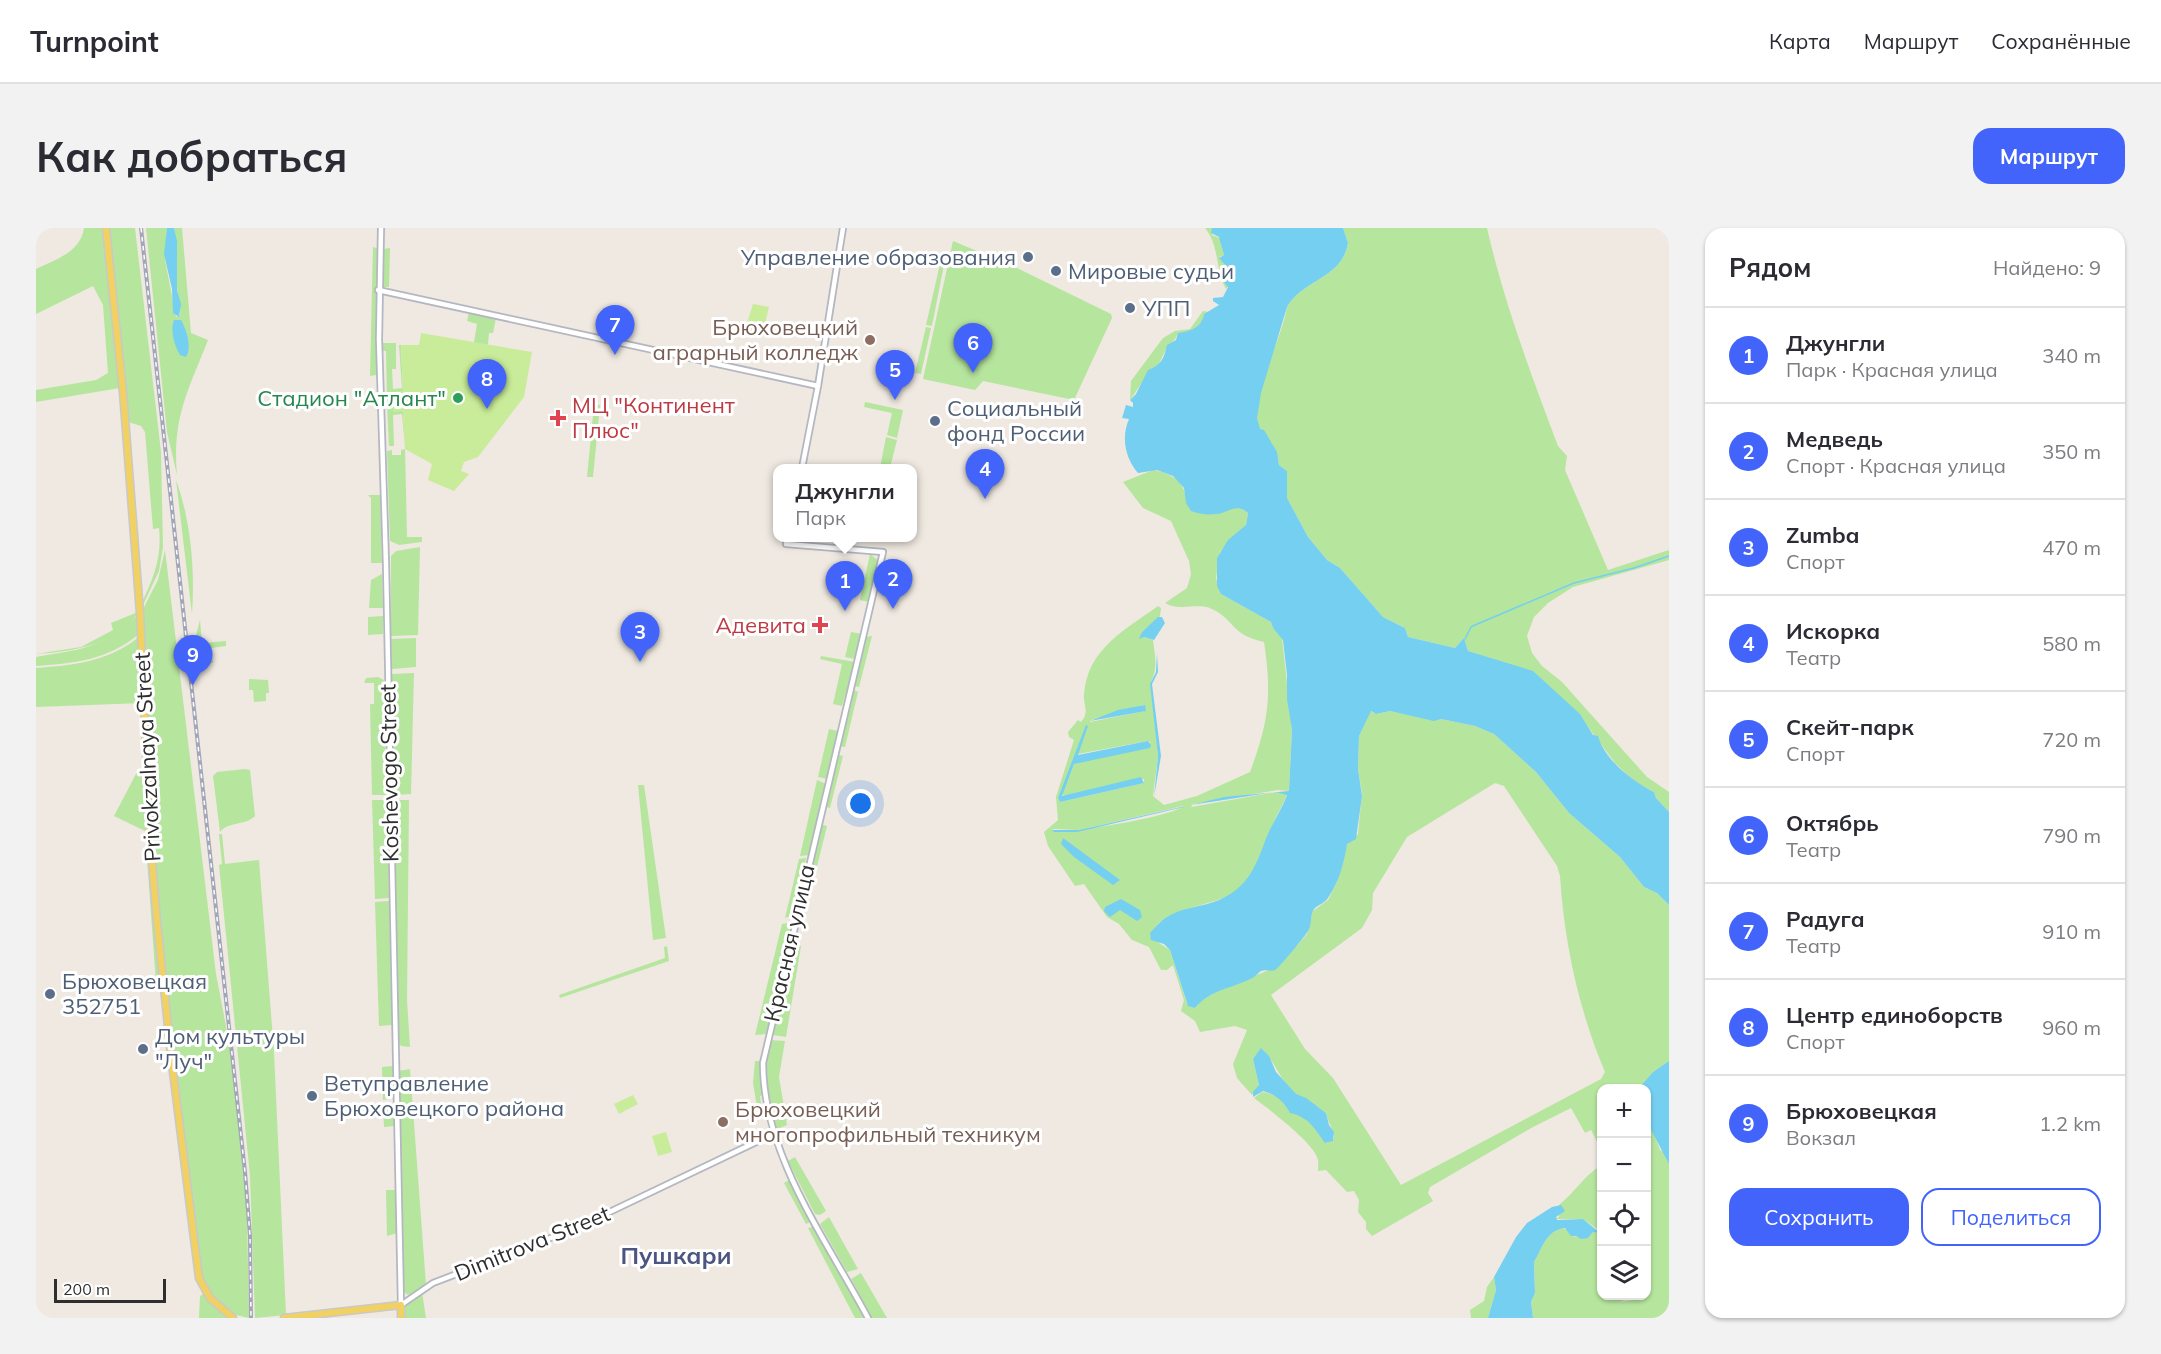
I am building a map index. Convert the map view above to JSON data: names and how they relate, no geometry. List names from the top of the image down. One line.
{"streets":{"main road":["Privokzalnaya Street","Koshevogo Street","Dimitrova Street"],"street":["Красная улица"]},"crossings":[["Koshevogo Street","Dimitrova Street"],["Красная улица","Dimitrova Street"]],"districts":["Пушкари"],"places":{"other":["Управление образования","Мировые судьи","УПП","Брюховецкий аграрный колледж","Стадион \"Атлант\"","Социальный фонд России","Брюховецкая 352751","Дом культуры \"Луч\"","Ветуправление Брюховецкого района","Брюховецкий многопрофильный техникум"],"health":["МЦ \"Континент Плюс\"","Адевита"]},"scale_bar":"200 m","page":{"header":"Turnpoint","nav":["Карта","Маршрут","Сохранённые"],"buttons":["Маршрут",["Сохранить","Поделиться"]],"title":"Как добраться","heading":["Рядом","Найдено: 9"],"pins":["7","6","5","8","4","2","1","3","9"],"list":[{"mark":"1","name":"Джунгли","note":"Парк · Красная улица","value":"340 m"},{"mark":"2","name":"Медведь","note":"Спорт · Красная улица","value":"350 m"},{"mark":"3","name":"Zumba","note":"Спорт","value":"470 m"},{"mark":"4","name":"Искорка","note":"Театр","value":"580 m"},{"mark":"5","name":"Скейт-парк","note":"Спорт","value":"720 m"},{"mark":"6","name":"Октябрь","note":"Театр","value":"790 m"},{"mark":"7","name":"Радуга","note":"Театр","value":"910 m"},{"mark":"8","name":"Центр единоборств","note":"Спорт","value":"960 m"},{"mark":"9","name":"Брюховецкая","note":"Вокзал","value":"1.2 km"}],"popup":["Джунгли","Парк"],"map_buttons":["+","−"],"scale":"200 m"}}
